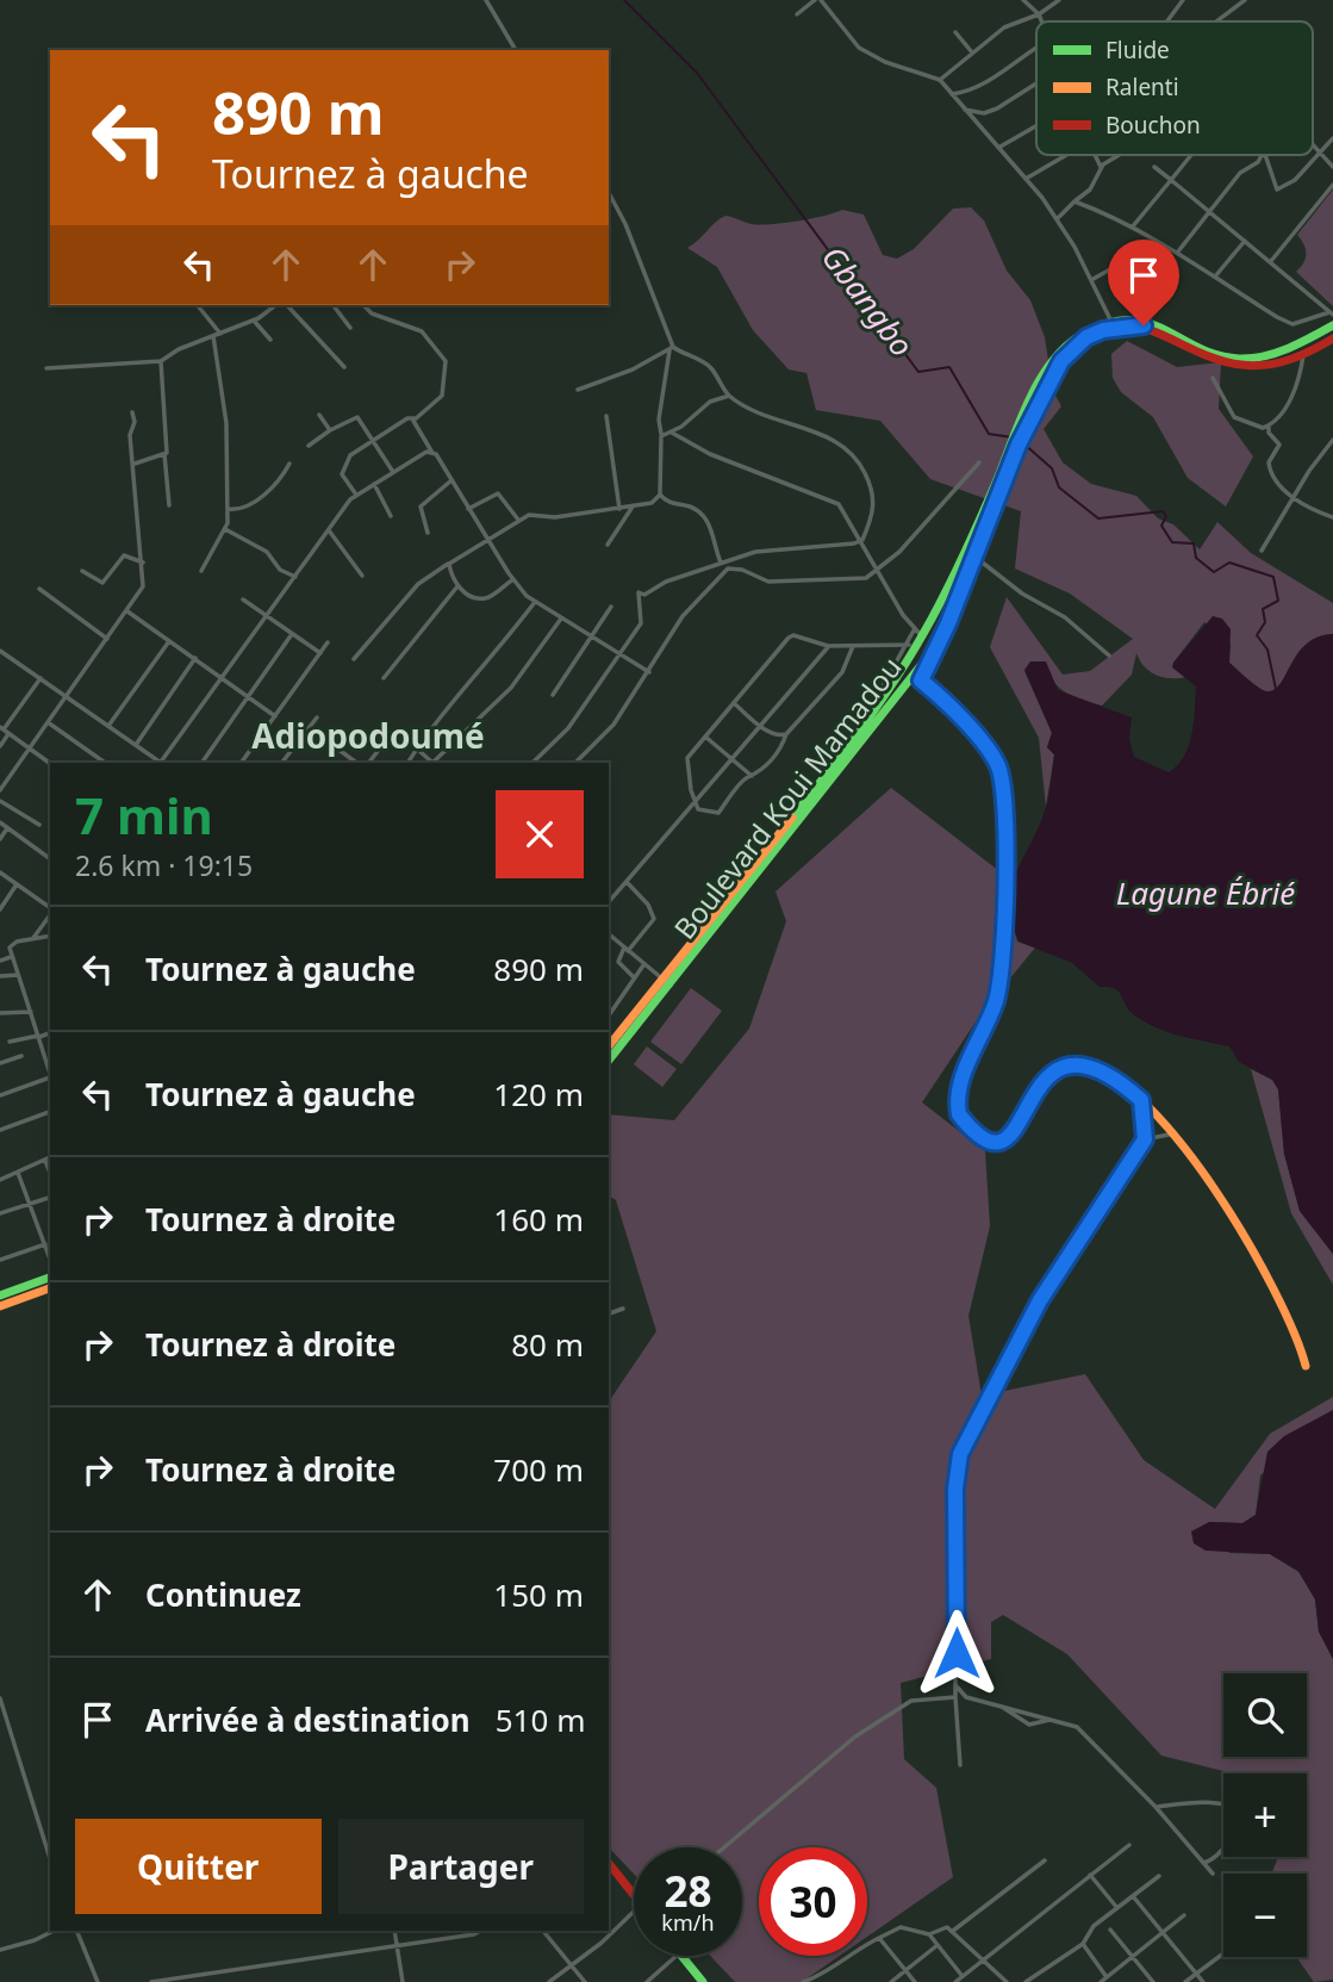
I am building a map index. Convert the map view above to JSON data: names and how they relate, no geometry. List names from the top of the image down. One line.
{"streets":{"main road":["Boulevard Koui Mamadou"]},"districts":["Adiopodoumé"],"water":["Gbangbo","Lagune Ébrié"],"legend":["Fluide","Ralenti","Bouchon"],"page":{"turn":["890 m","Tournez à gauche"],"heading":["7 min","2.6 km · 19:15"],"list":[{"name":"Tournez à gauche","value":"890 m"},{"name":"Tournez à gauche","value":"120 m"},{"name":"Tournez à droite","value":"160 m"},{"name":"Tournez à droite","value":"80 m"},{"name":"Tournez à droite","value":"700 m"},{"name":"Continuez","value":"150 m"},{"name":"Arrivée à destination","value":"510 m"}],"map_buttons":["+","−"],"buttons":["Quitter","Partager"],"speed":"28 km/h","limit":"30"}}
